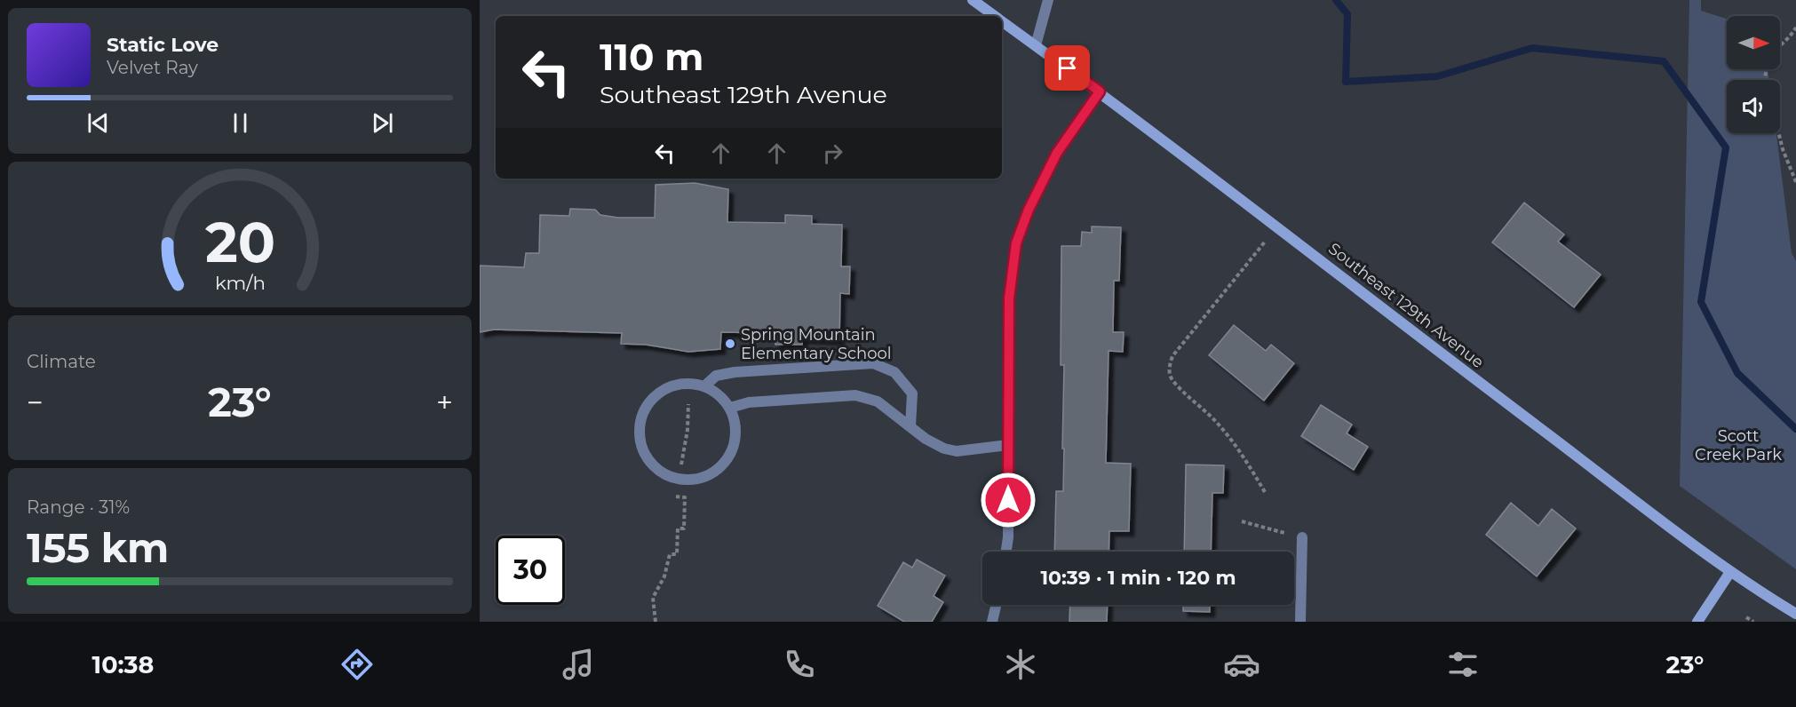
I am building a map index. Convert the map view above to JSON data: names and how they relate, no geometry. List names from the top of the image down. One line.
{"streets":{"main road":["Southeast 129th Avenue"]},"parks":["Scott Creek Park"],"places":["Spring Mountain Elementary School"],"north":"right","page":{"turn":["110 m","Southeast 129th Avenue"],"song":["Static Love","Velvet Ray"],"tile":["Climate",["Range · 31%","155 km"]],"heat":["−","23°","+"],"limit":"30","trip":"10:39 · 1 min · 120 m","tabs":["10:38","23°"],"gauge":["20","km/h"]}}
